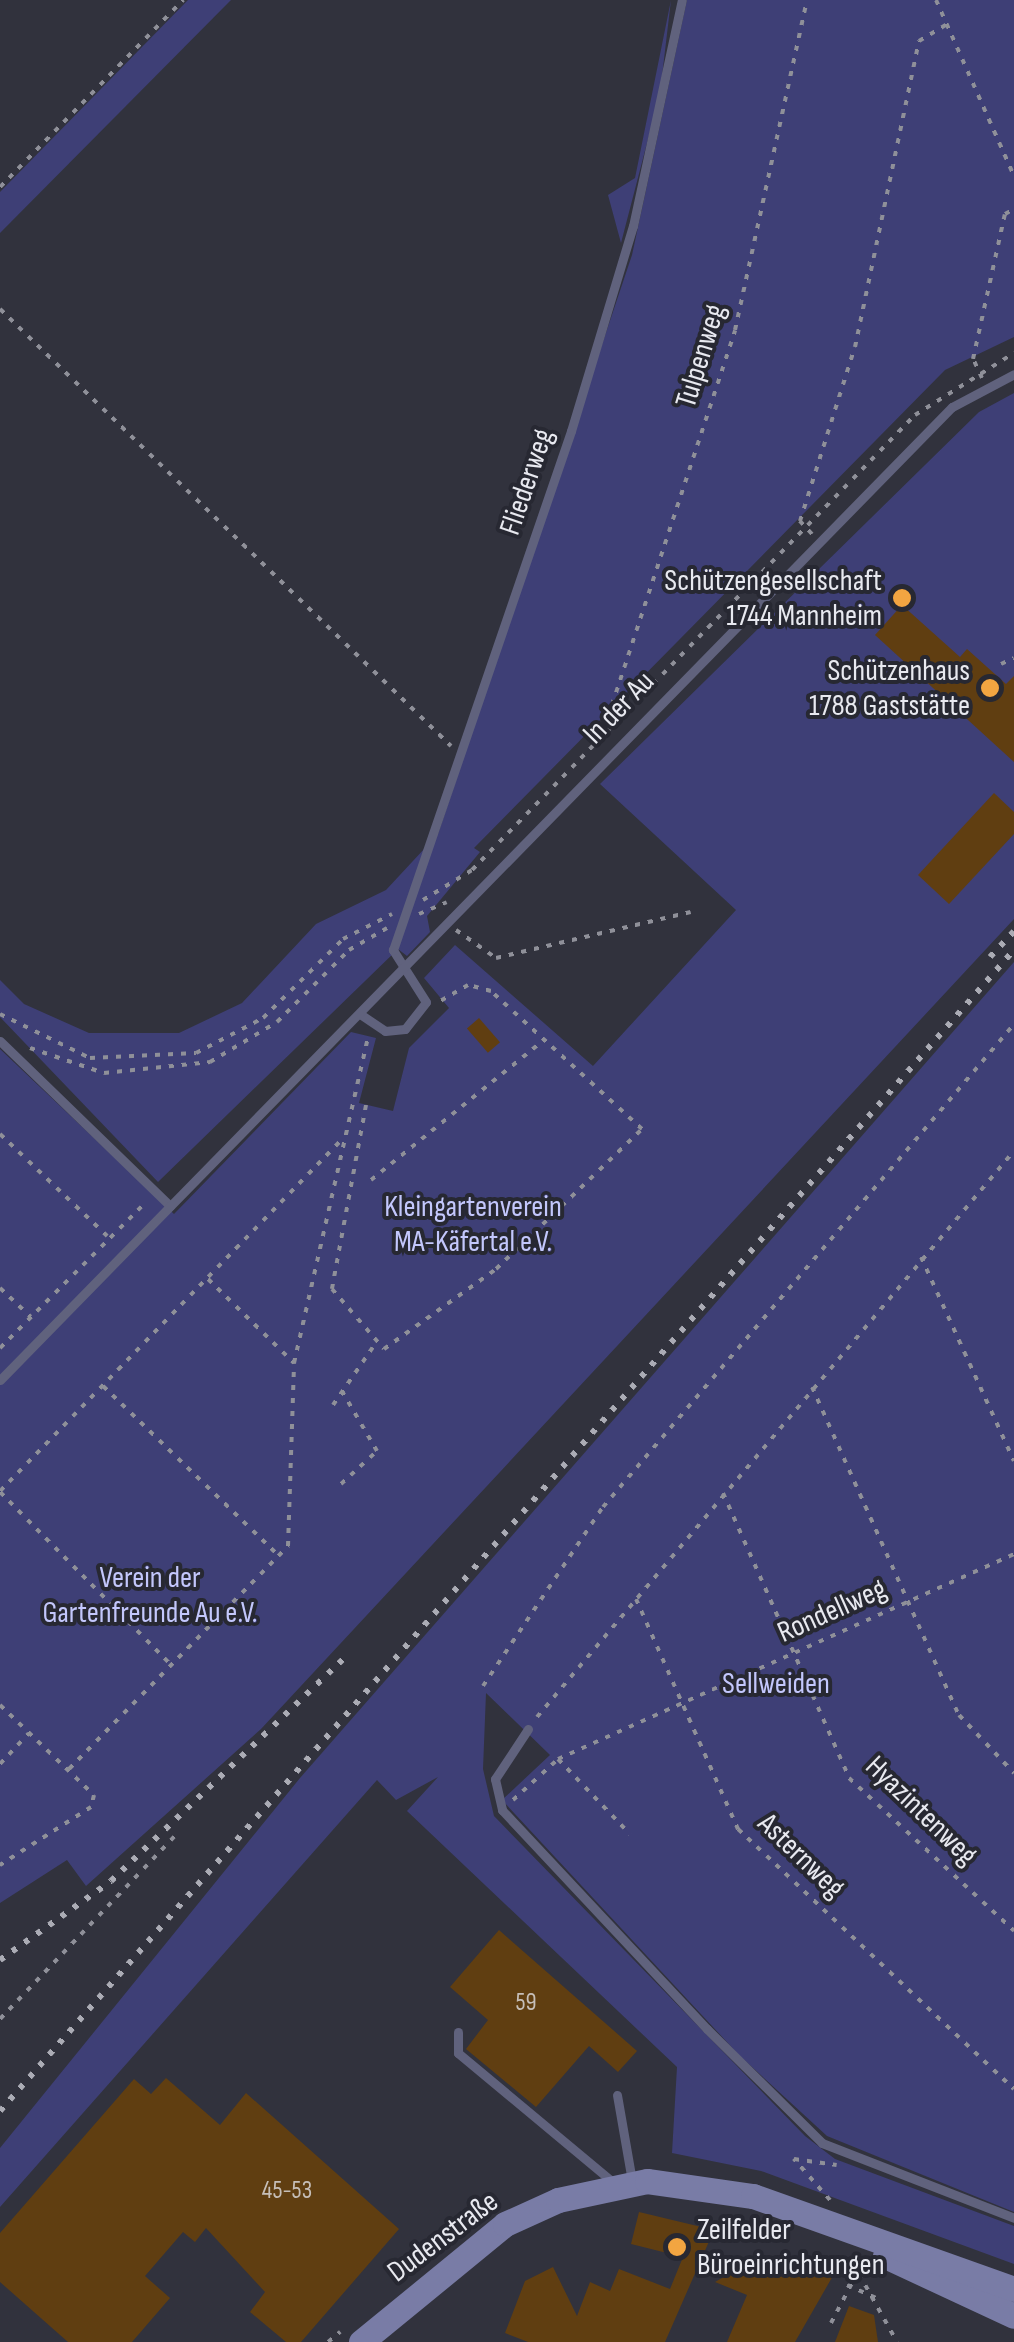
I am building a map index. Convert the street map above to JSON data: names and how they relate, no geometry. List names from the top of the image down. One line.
{"streets":{"street":["Dudenstraße"],"lane":["Fliederweg","In der Au"],"path":["Tulpenweg","Rondellweg","Hyazintenweg","Asternweg"]},"crossings":[["Fliederweg","In der Au"],["Rondellweg","Hyazintenweg"],["Rondellweg","Asternweg"]],"parks":["Kleingartenverein MA-Käfertal e.V.","Verein der Gartenfreunde Au e.V.","Sellweiden"],"places":["Schützengesellschaft 1744 Mannheim","Schützenhaus 1788 Gaststätte","Zeilfelder Büroeinrichtungen"],"house_numbers":["59","45-53"]}
